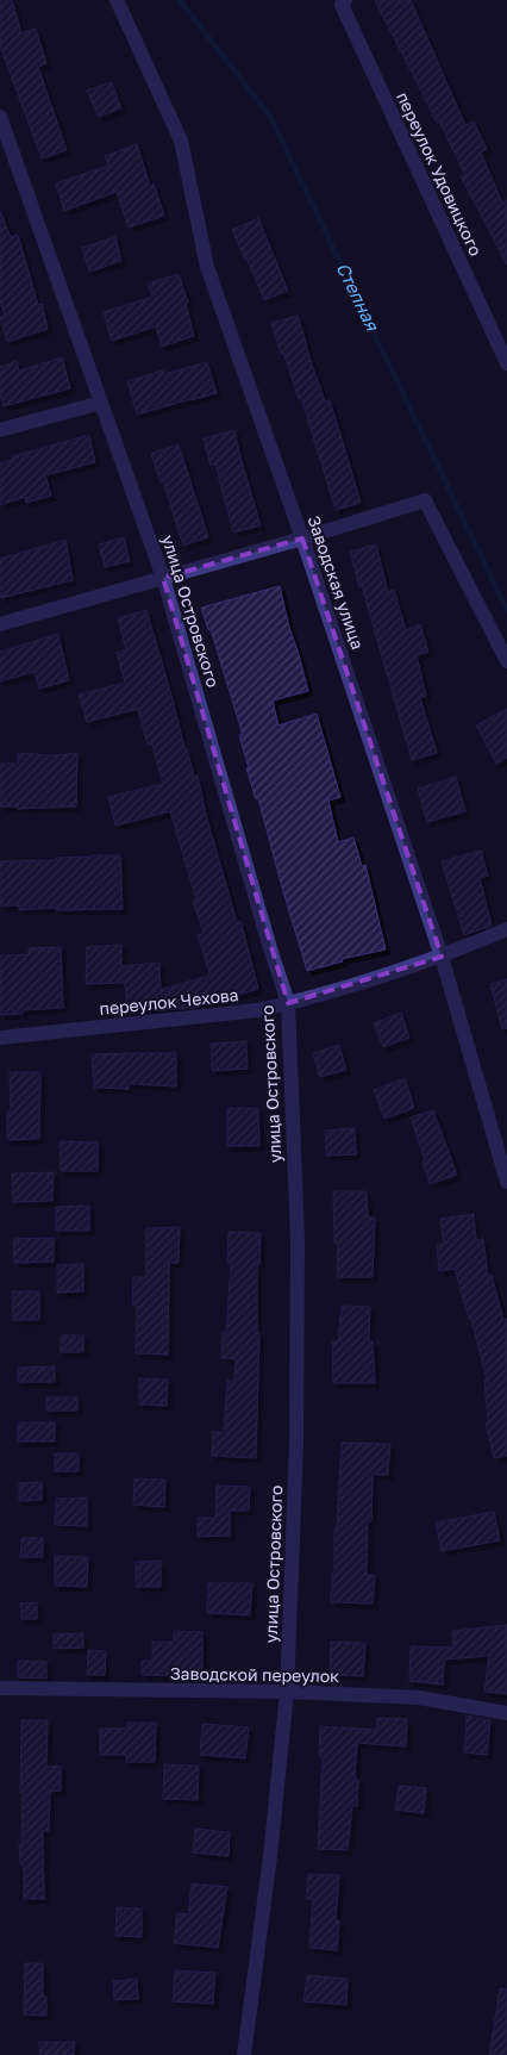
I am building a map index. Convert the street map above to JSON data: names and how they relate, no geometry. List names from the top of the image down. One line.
{"streets":{"street":["переулок Удовицкого","Заводская улица","улица Островского","переулок Чехова","Заводской переулок"]},"crossings":[["Заводская улица","переулок Чехова"],["улица Островского","переулок Чехова"],["улица Островского","Заводской переулок"]],"water":["Степная"]}
